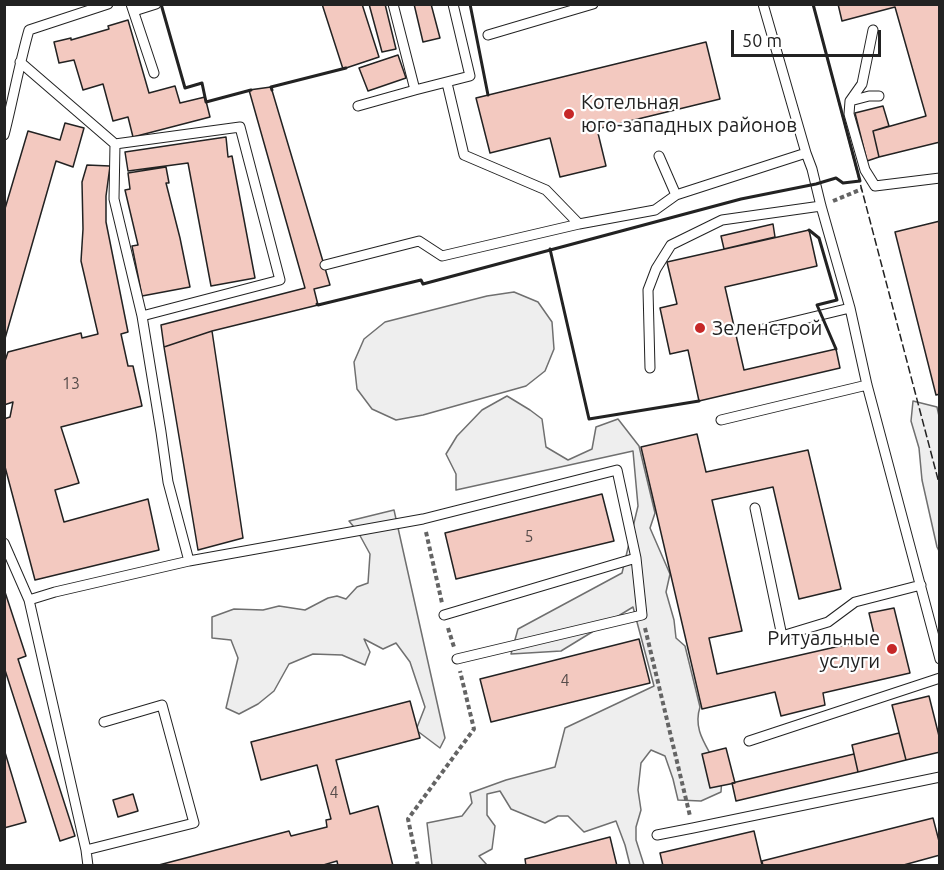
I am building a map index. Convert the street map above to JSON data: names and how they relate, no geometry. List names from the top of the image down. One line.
{"places":["Котельная юго-западных районов","Зеленстрой","Ритуальные услуги"],"house_numbers":["13","5","4","4"],"scale_bar":"50 m"}
